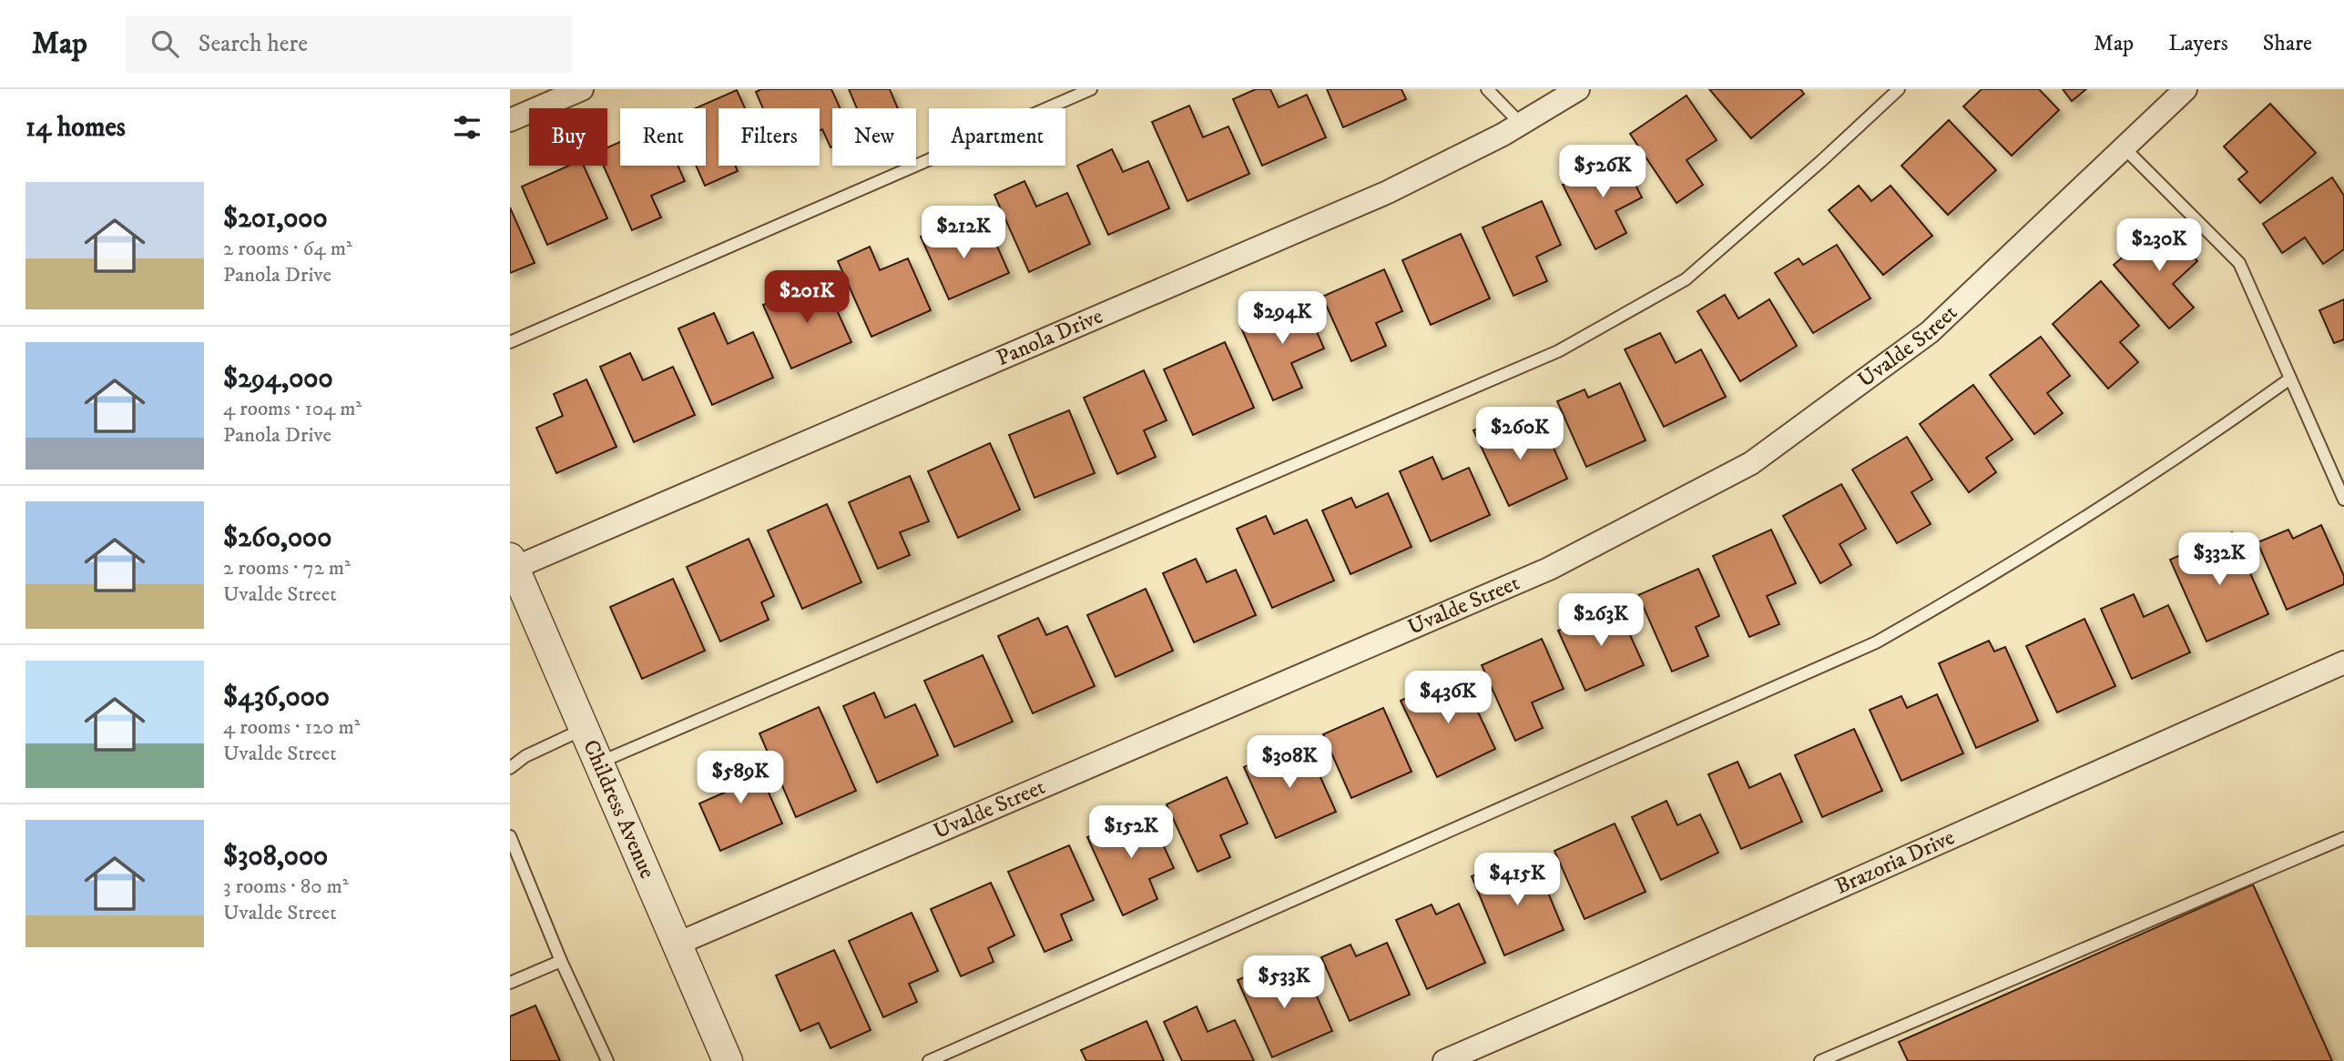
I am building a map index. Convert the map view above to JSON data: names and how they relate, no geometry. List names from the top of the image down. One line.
{"streets":{"street":["Panola Drive","Uvalde Street","Childress Avenue","Brazoria Drive"]},"crossings":[["Panola Drive","Childress Avenue"],["Uvalde Street","Childress Avenue"]],"page":{"header":"Map","search":"Search here","nav":["Map","Layers","Share"],"heading":"14 homes","chip":["Buy","Rent","Filters","New","Apartment"],"price":["$526K","$212K","$230K","$201K","$294K","$260K","$332K","$263K","$436K","$308K","$589K","$152K","$415K","$533K"],"list":[{"name":"$201,000","note":"2 rooms · 64 m² · Panola Drive"},{"name":"$294,000","note":"4 rooms · 104 m² · Panola Drive"},{"name":"$260,000","note":"2 rooms · 72 m² · Uvalde Street"},{"name":"$436,000","note":"4 rooms · 120 m² · Uvalde Street"},{"name":"$308,000","note":"3 rooms · 80 m² · Uvalde Street"}]}}
